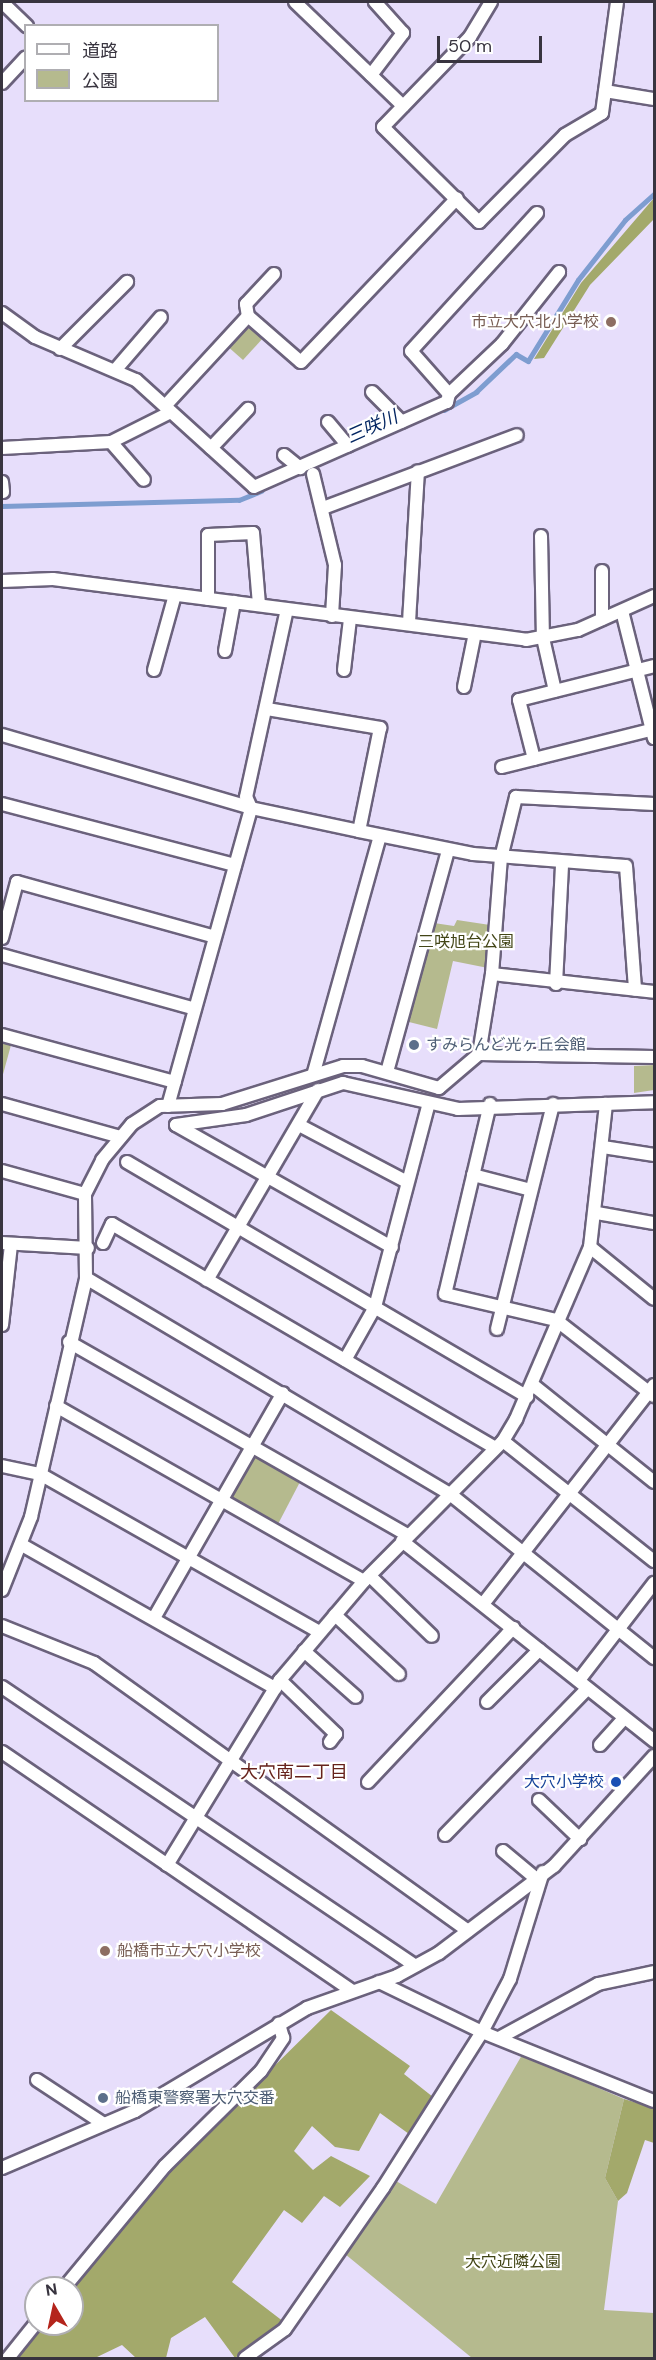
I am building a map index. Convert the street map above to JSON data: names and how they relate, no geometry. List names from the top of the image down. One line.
{"districts":["大穴南二丁目"],"water":["三咲川"],"parks":["三咲旭台公園","大穴近隣公園"],"places":["市立大穴北小学校","すみらんど光ヶ丘会館","大穴小学校","船橋市立大穴小学校","船橋東警察署大穴交番"],"legend":["道路","公園"],"scale_bar":"50 m","north":"top"}
